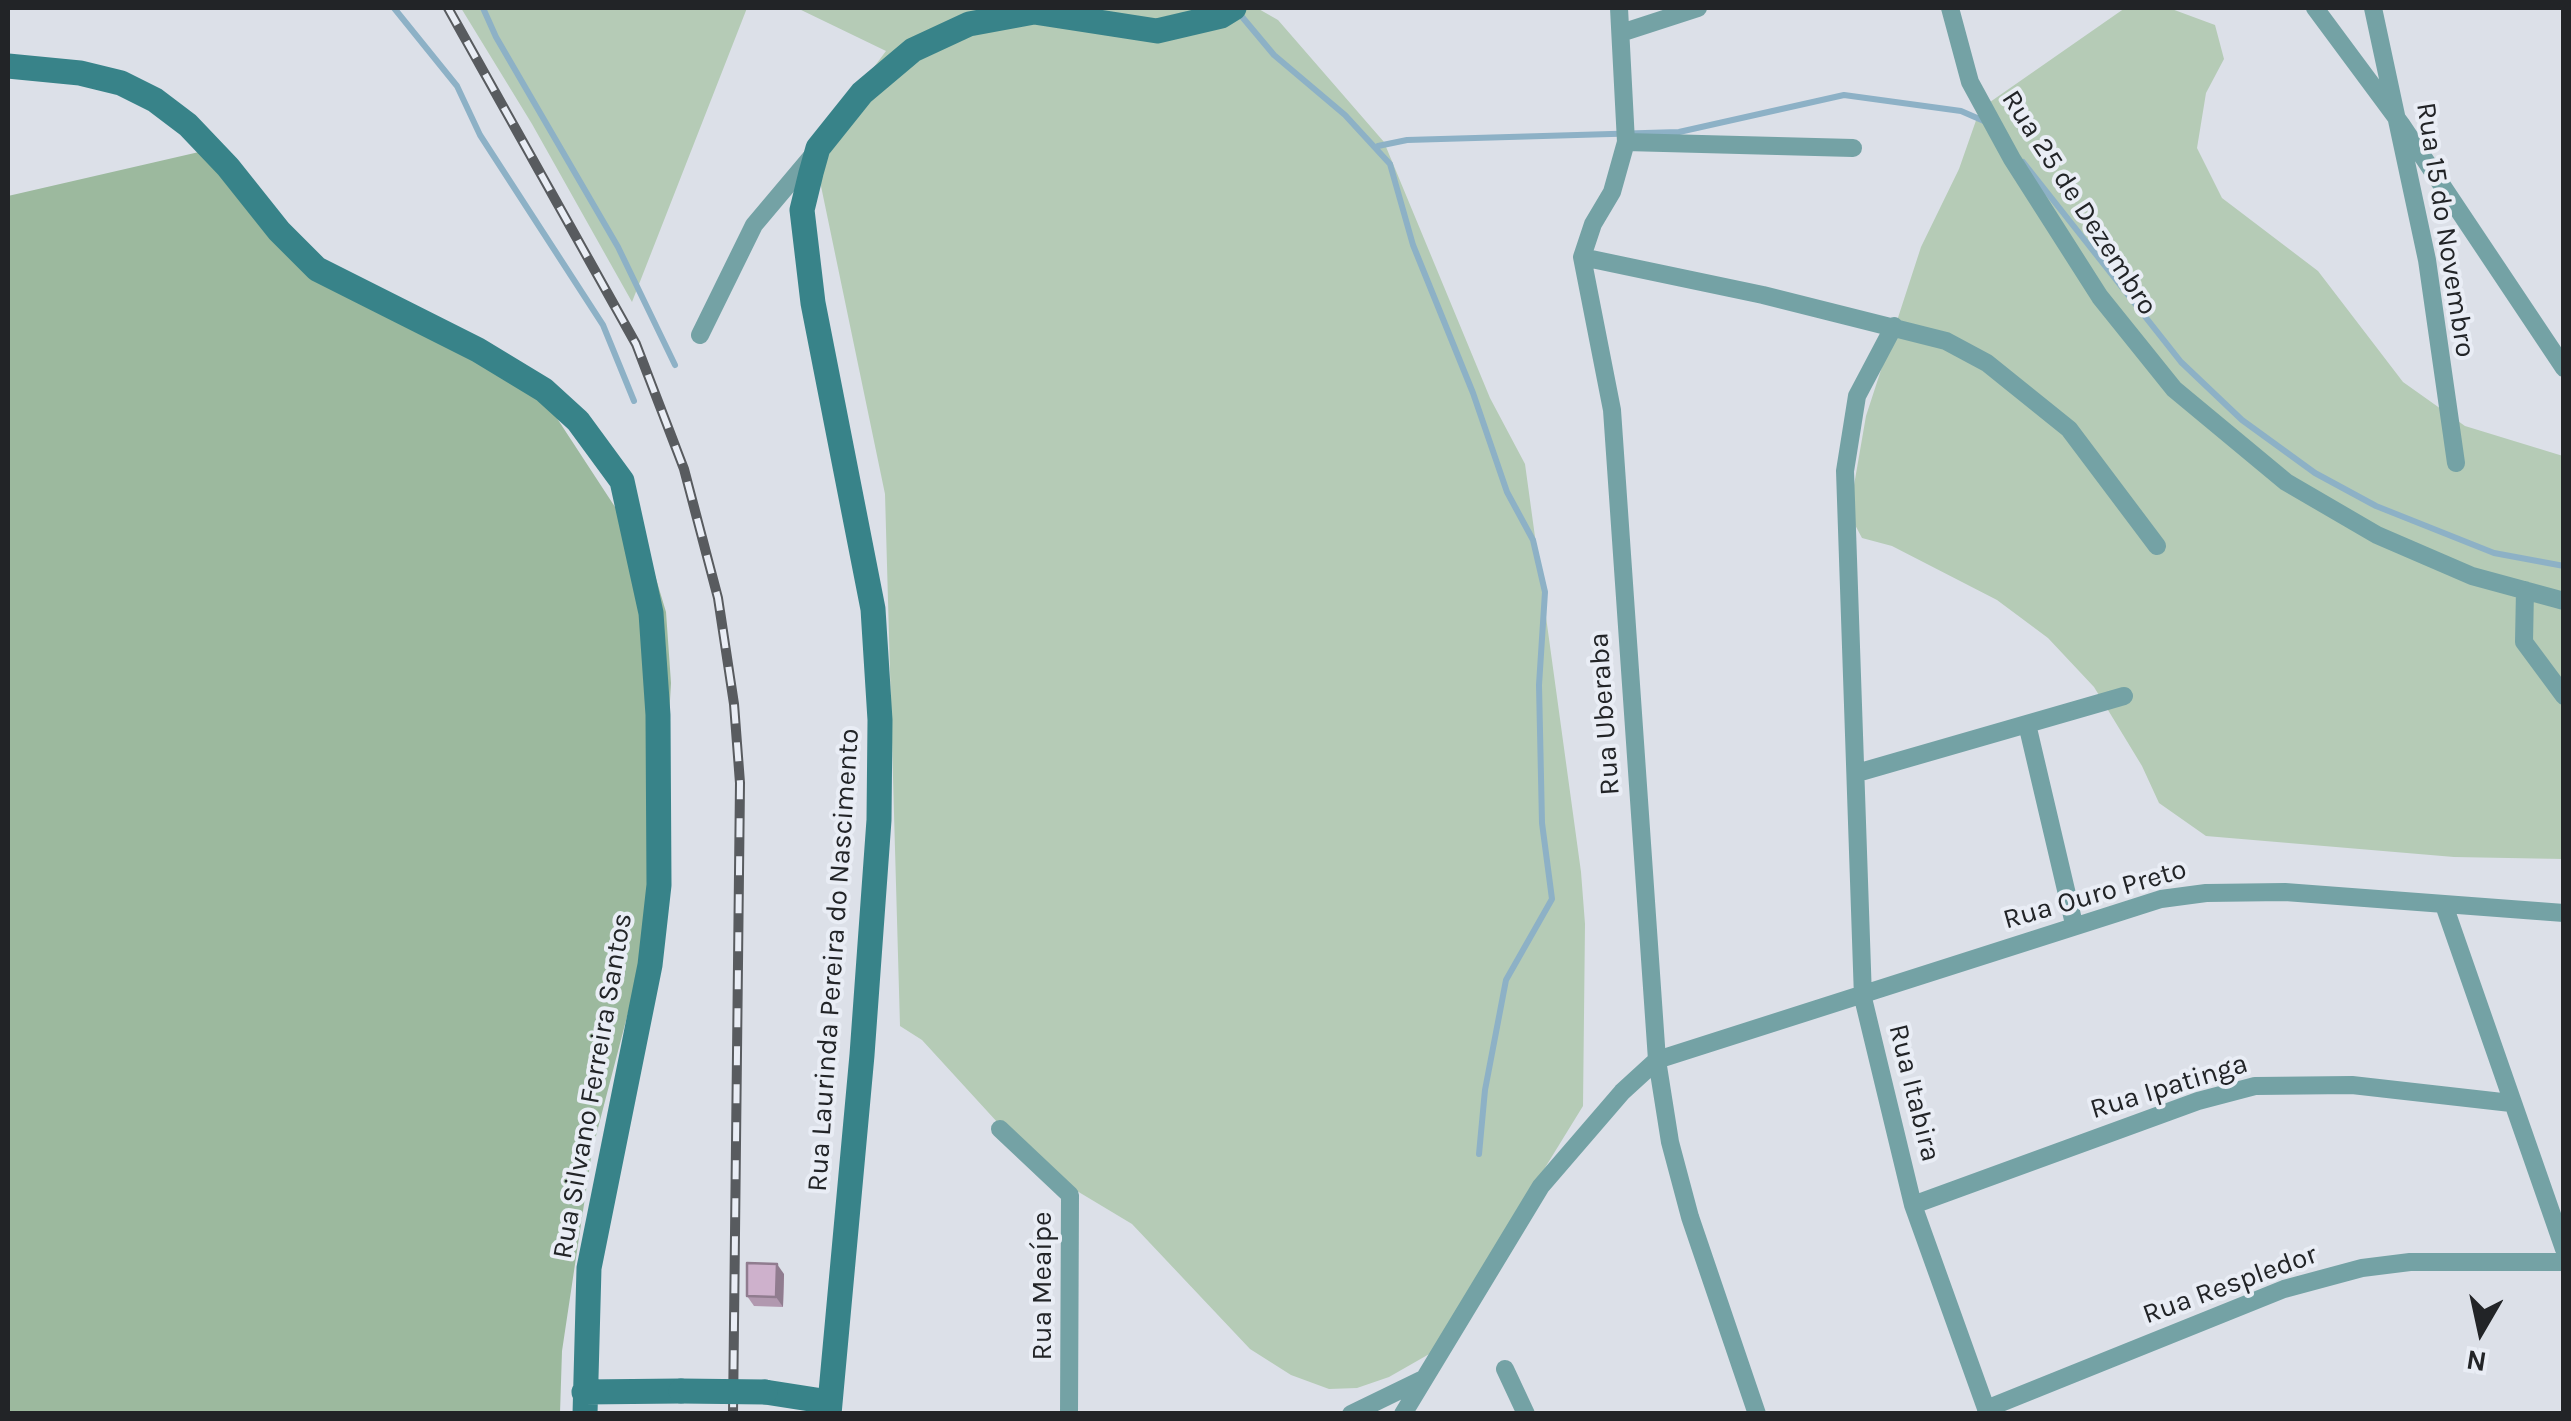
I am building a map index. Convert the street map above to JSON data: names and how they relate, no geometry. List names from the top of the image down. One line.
{"streets":{"street":["Rua 25 de Dezembro","Rua 15 do Novembro","Rua Uberaba","Rua Ouro Preto","Rua Laurinda Pereira do Nascimento","Rua Silvano Ferreira Santos","Rua Ipatinga","Rua Itabira","Rua Respledor","Rua Meaípe"]},"crossings":[["Rua Uberaba","Rua Ouro Preto"],["Rua Ouro Preto","Rua Itabira"],["Rua Ipatinga","Rua Itabira"],["Rua Itabira","Rua Respledor"]],"north":"bottom"}
